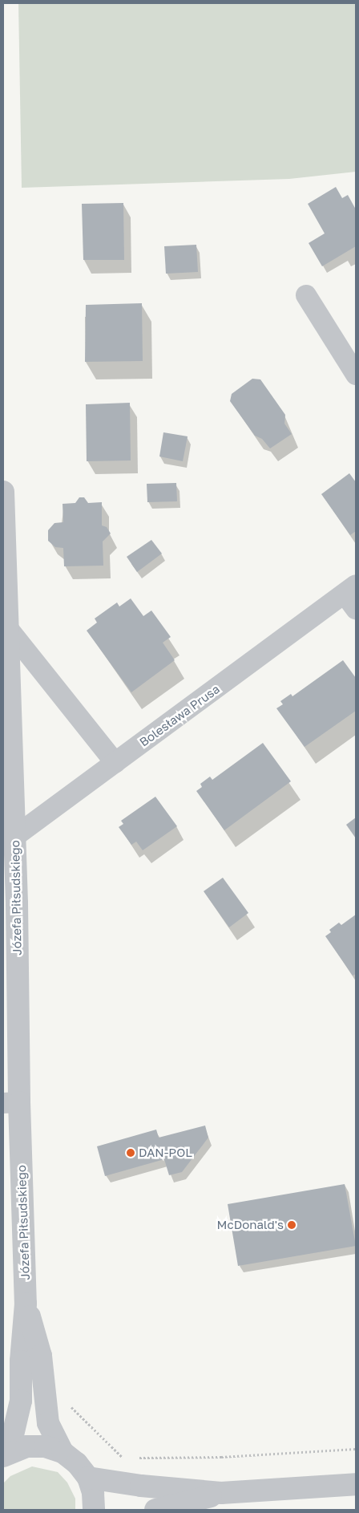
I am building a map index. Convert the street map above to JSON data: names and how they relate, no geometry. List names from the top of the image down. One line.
{"streets":{"street":["Bolesława Prusa","Józefa Piłsudskiego"]},"crossings":[["Bolesława Prusa","Józefa Piłsudskiego"]],"places":["DAN-POL","McDonald's"]}
